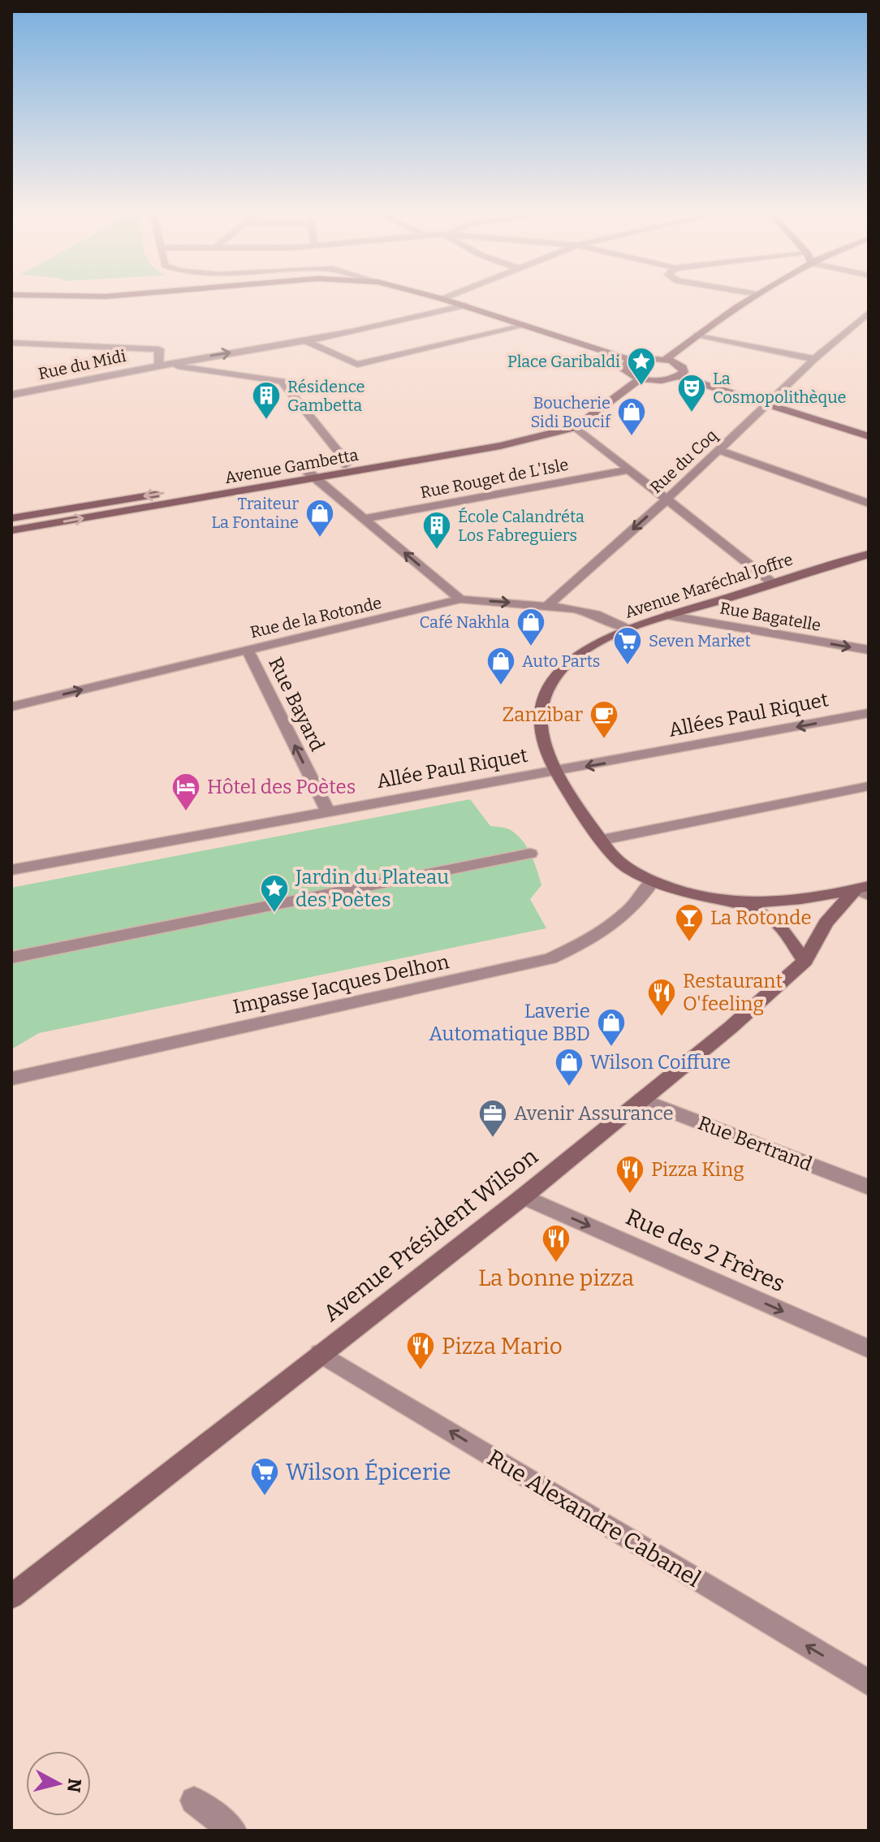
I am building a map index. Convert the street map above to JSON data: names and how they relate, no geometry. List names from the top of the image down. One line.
{"streets":{"main road":["Avenue Gambetta","Avenue Maréchal Joffre","Avenue Président Wilson"],"street":["Rue du Midi","Rue du Coq","Rue Rouget de L'Isle","Rue Bagatelle","Rue de la Rotonde","Rue Bayard","Allées Paul Riquet","Allée Paul Riquet","Impasse Jacques Delhon","Rue Bertrand","Rue des 2 Frères","Rue Alexandre Cabanel"]},"crossings":[["Rue du Coq","Rue de la Rotonde"],["Avenue Maréchal Joffre","Rue Bagatelle"],["Avenue Maréchal Joffre","Rue de la Rotonde"],["Avenue Maréchal Joffre","Allées Paul Riquet"],["Avenue Maréchal Joffre","Allée Paul Riquet"],["Avenue Maréchal Joffre","Impasse Jacques Delhon"],["Rue de la Rotonde","Rue Bayard"],["Rue Bayard","Allée Paul Riquet"],["Allées Paul Riquet","Allée Paul Riquet"],["Rue Bertrand","Avenue Président Wilson"],["Avenue Président Wilson","Rue des 2 Frères"],["Avenue Président Wilson","Rue Alexandre Cabanel"]],"one_way":["Rue du Coq","Rue Bagatelle","Rue de la Rotonde","Rue Bayard","Rue des 2 Frères","Rue Alexandre Cabanel"],"places":{"place":["Place Garibaldi","Jardin du Plateau des Poètes"],"theatre":["La Cosmopolithèque"],"building":["Résidence Gambetta","École Calandréta Los Fabreguiers"],"shop":["Boucherie Sidi Boucif","Traiteur La Fontaine","Café Nakhla","Auto Parts","Laverie Automatique BBD","Wilson Coiffure"],"supermarket":["Seven Market","Wilson Épicerie"],"cafe":["Zanzibar"],"hotel":["Hôtel des Poètes"],"bar":["La Rotonde"],"restaurant":["Restaurant O'feeling","Pizza King","La bonne pizza","Pizza Mario"],"office":["Avenir Assurance"]},"north":"right"}
